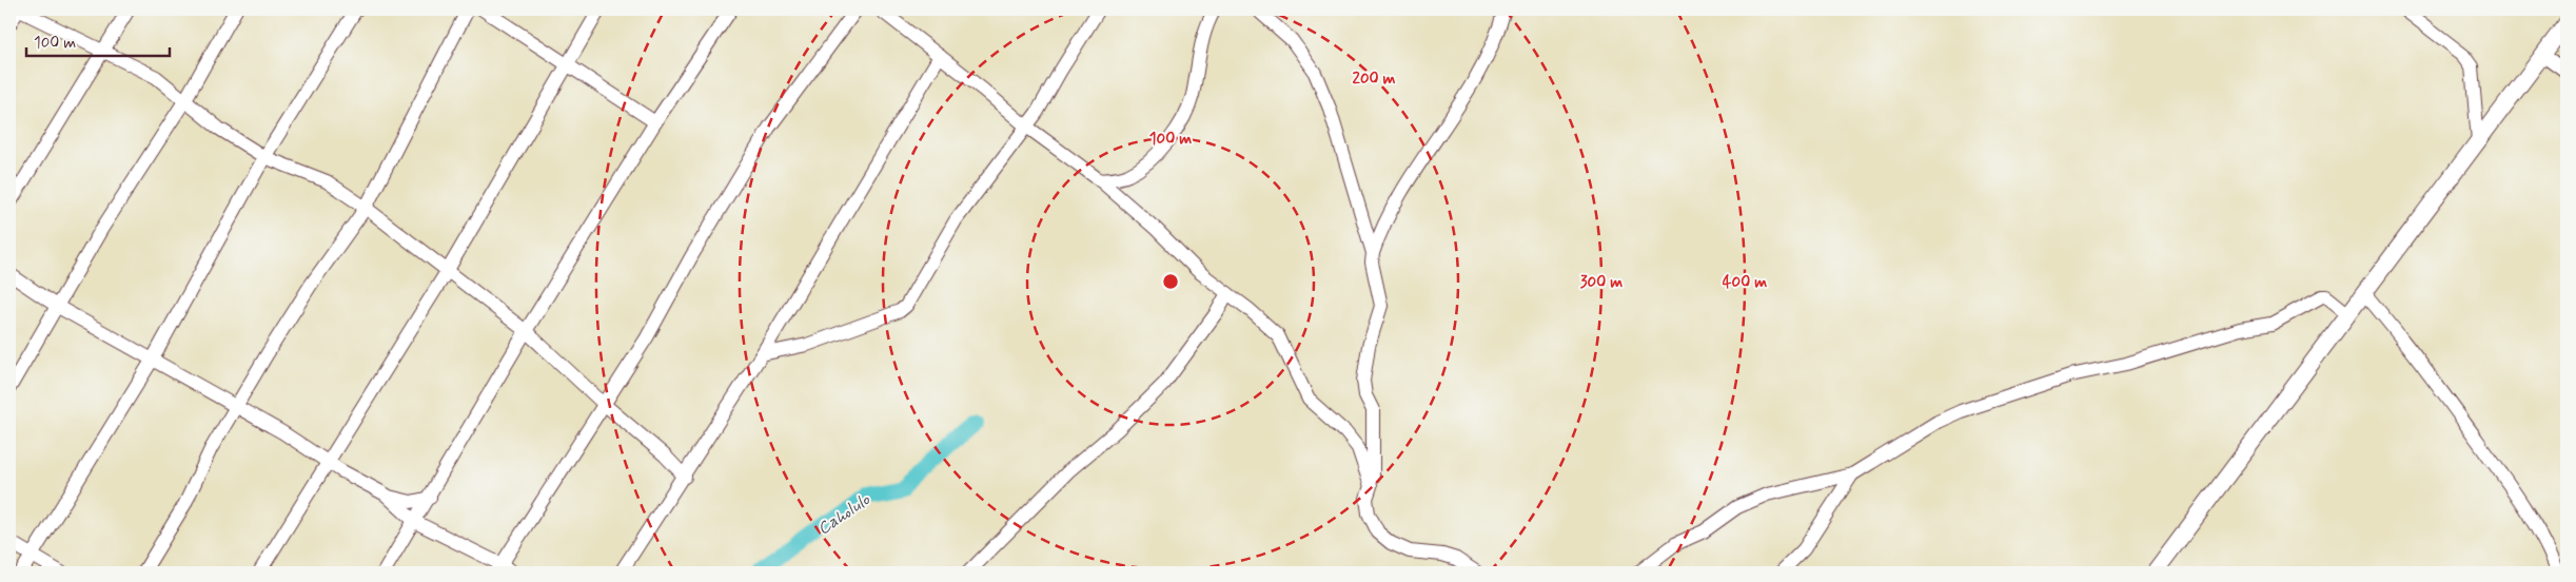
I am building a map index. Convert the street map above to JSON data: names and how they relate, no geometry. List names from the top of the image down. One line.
{"water":["Caholulo"],"scale_bar":"100 m","rings":["200 m","100 m","300 m","400 m"]}
